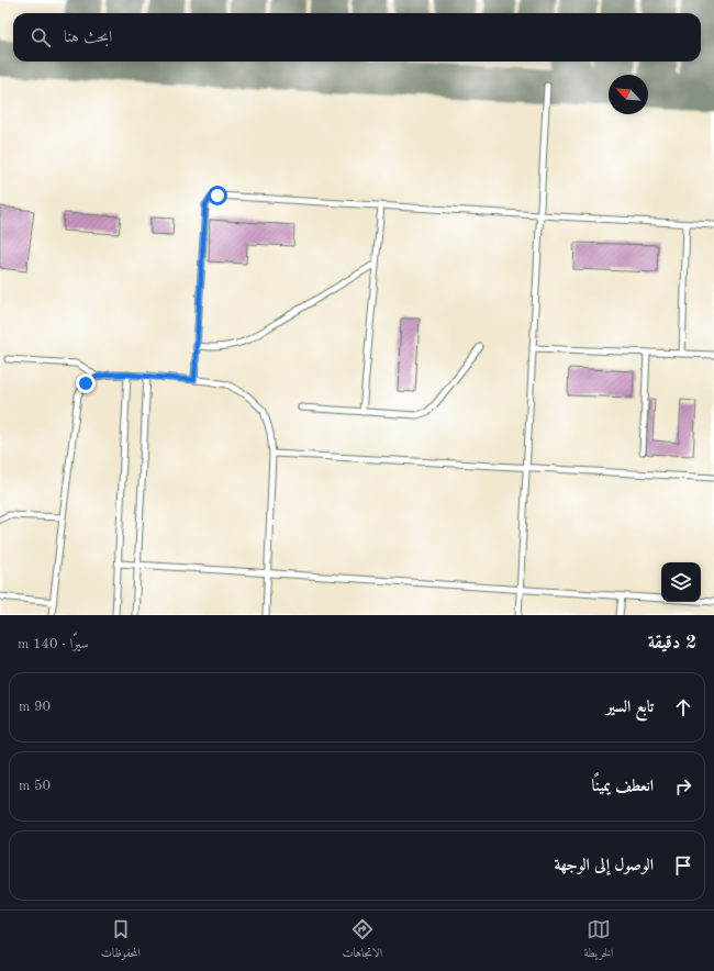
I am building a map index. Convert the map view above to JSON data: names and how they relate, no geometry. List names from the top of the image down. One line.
{"north":"top left","page":{"search":"ابحث هنا","heading":["2 دقيقة","سيرًا · 140 m"],"list":[["تابع السير","90 m"],["انعطف يمينًا","50 m"],"الوصول إلى الوجهة"],"nav":["الخريطة","الاتجاهات","المحفوظات"]}}
